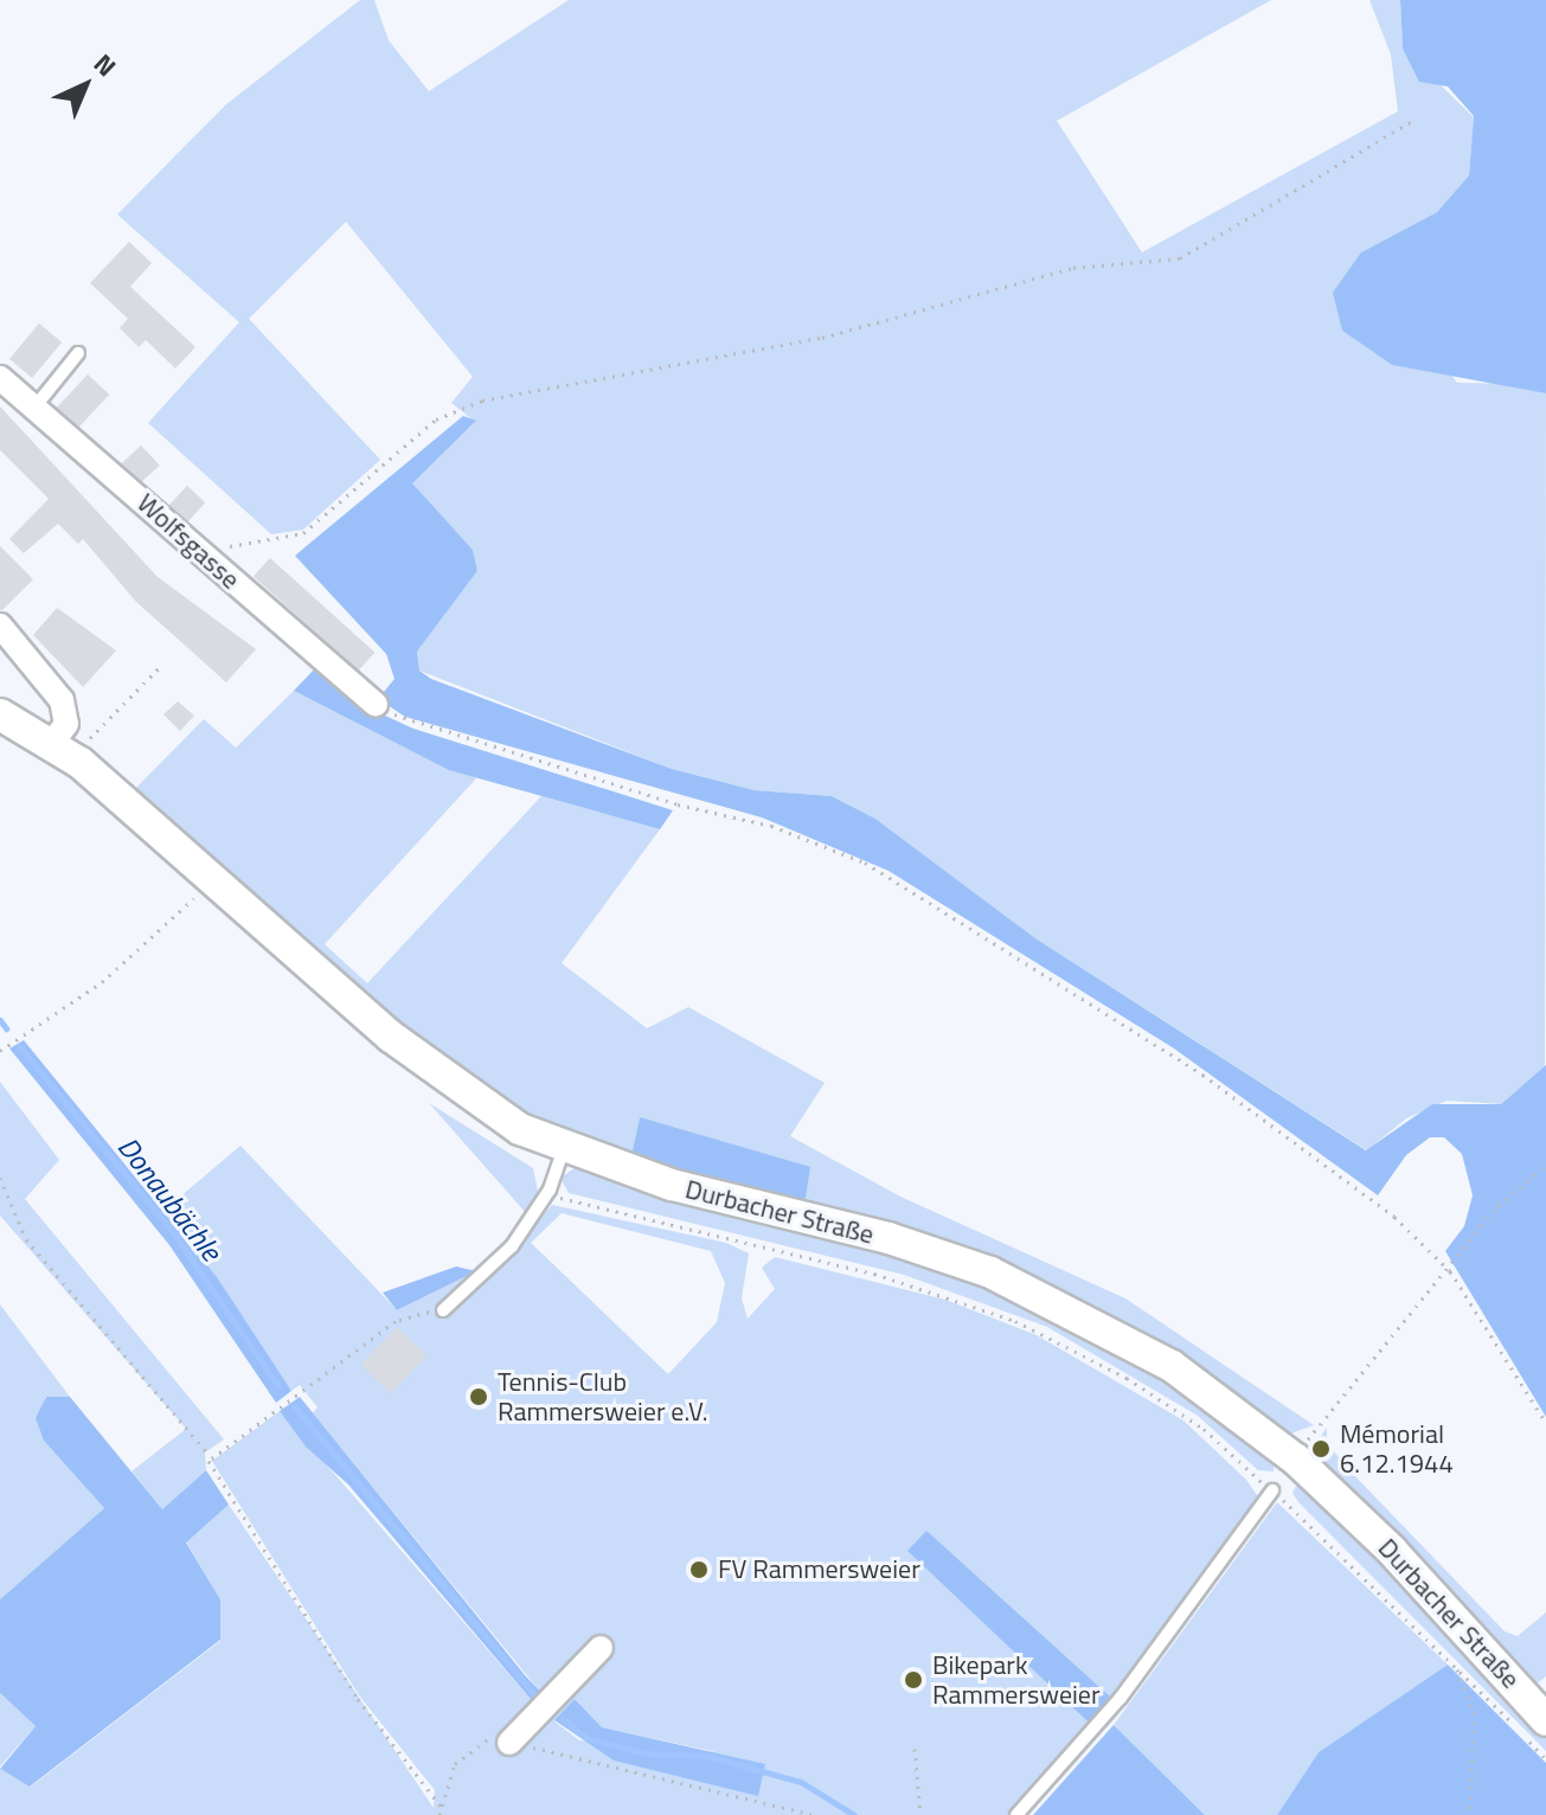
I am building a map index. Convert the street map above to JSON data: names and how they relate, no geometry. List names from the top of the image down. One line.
{"streets":{"street":["Wolfsgasse","Durbacher Straße"]},"water":["Donaubächle"],"places":["Tennis-Club Rammersweier e.V.","Mémorial 6.12.1944","FV Rammersweier","Bikepark Rammersweier"],"north":"top right"}
